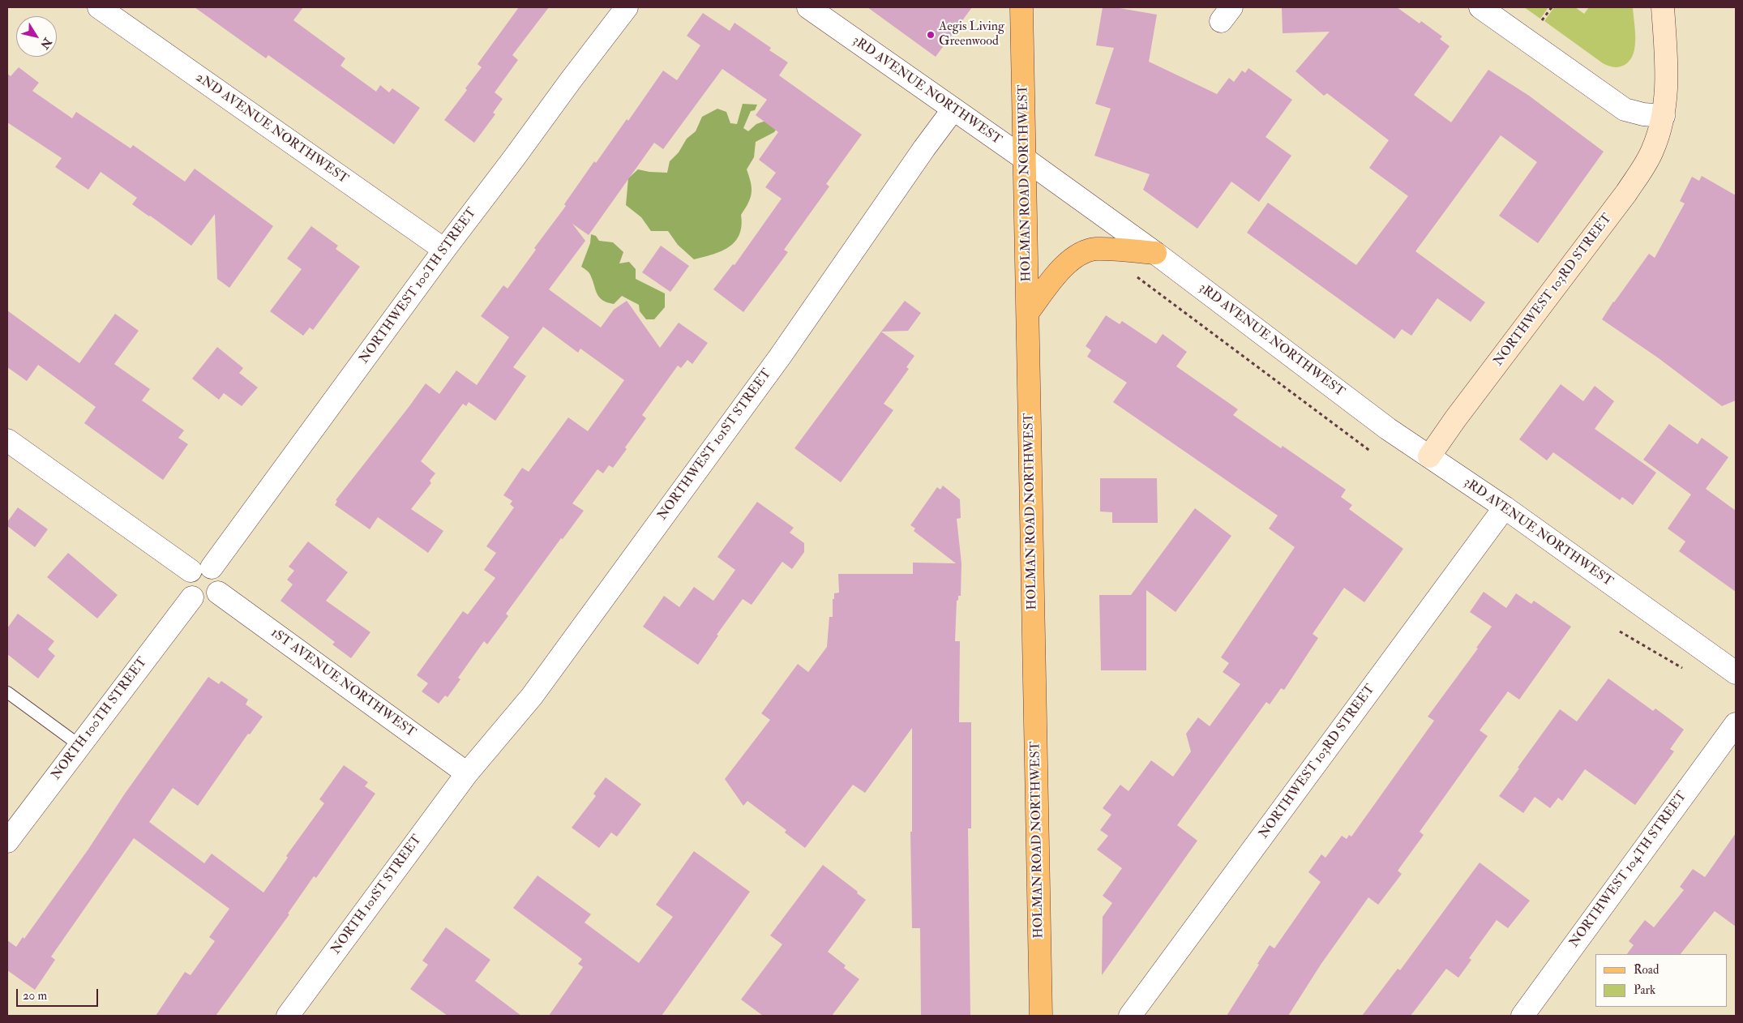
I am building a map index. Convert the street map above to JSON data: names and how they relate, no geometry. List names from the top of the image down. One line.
{"streets":{"main road":["HOLMAN ROAD NORTHWEST","NORTHWEST 103RD STREET"],"street":["3RD AVENUE NORTHWEST","2ND AVENUE NORTHWEST","NORTHWEST 100TH STREET","NORTHWEST 101ST STREET","1ST AVENUE NORTHWEST","NORTH 100TH STREET","NORTHWEST 104TH STREET","NORTH 101ST STREET"]},"crossings":[["3RD AVENUE NORTHWEST","HOLMAN ROAD NORTHWEST"],["3RD AVENUE NORTHWEST","NORTHWEST 103RD STREET"],["3RD AVENUE NORTHWEST","NORTHWEST 101ST STREET"],["2ND AVENUE NORTHWEST","NORTHWEST 100TH STREET"],["NORTHWEST 100TH STREET","1ST AVENUE NORTHWEST"],["NORTHWEST 100TH STREET","NORTH 100TH STREET"],["NORTHWEST 101ST STREET","1ST AVENUE NORTHWEST"],["NORTHWEST 101ST STREET","NORTH 101ST STREET"],["1ST AVENUE NORTHWEST","NORTH 100TH STREET"],["1ST AVENUE NORTHWEST","NORTH 101ST STREET"]],"places":["Aegis Living Greenwood"],"legend":["Road","Park"],"scale_bar":"20 m","north":"bottom right"}
